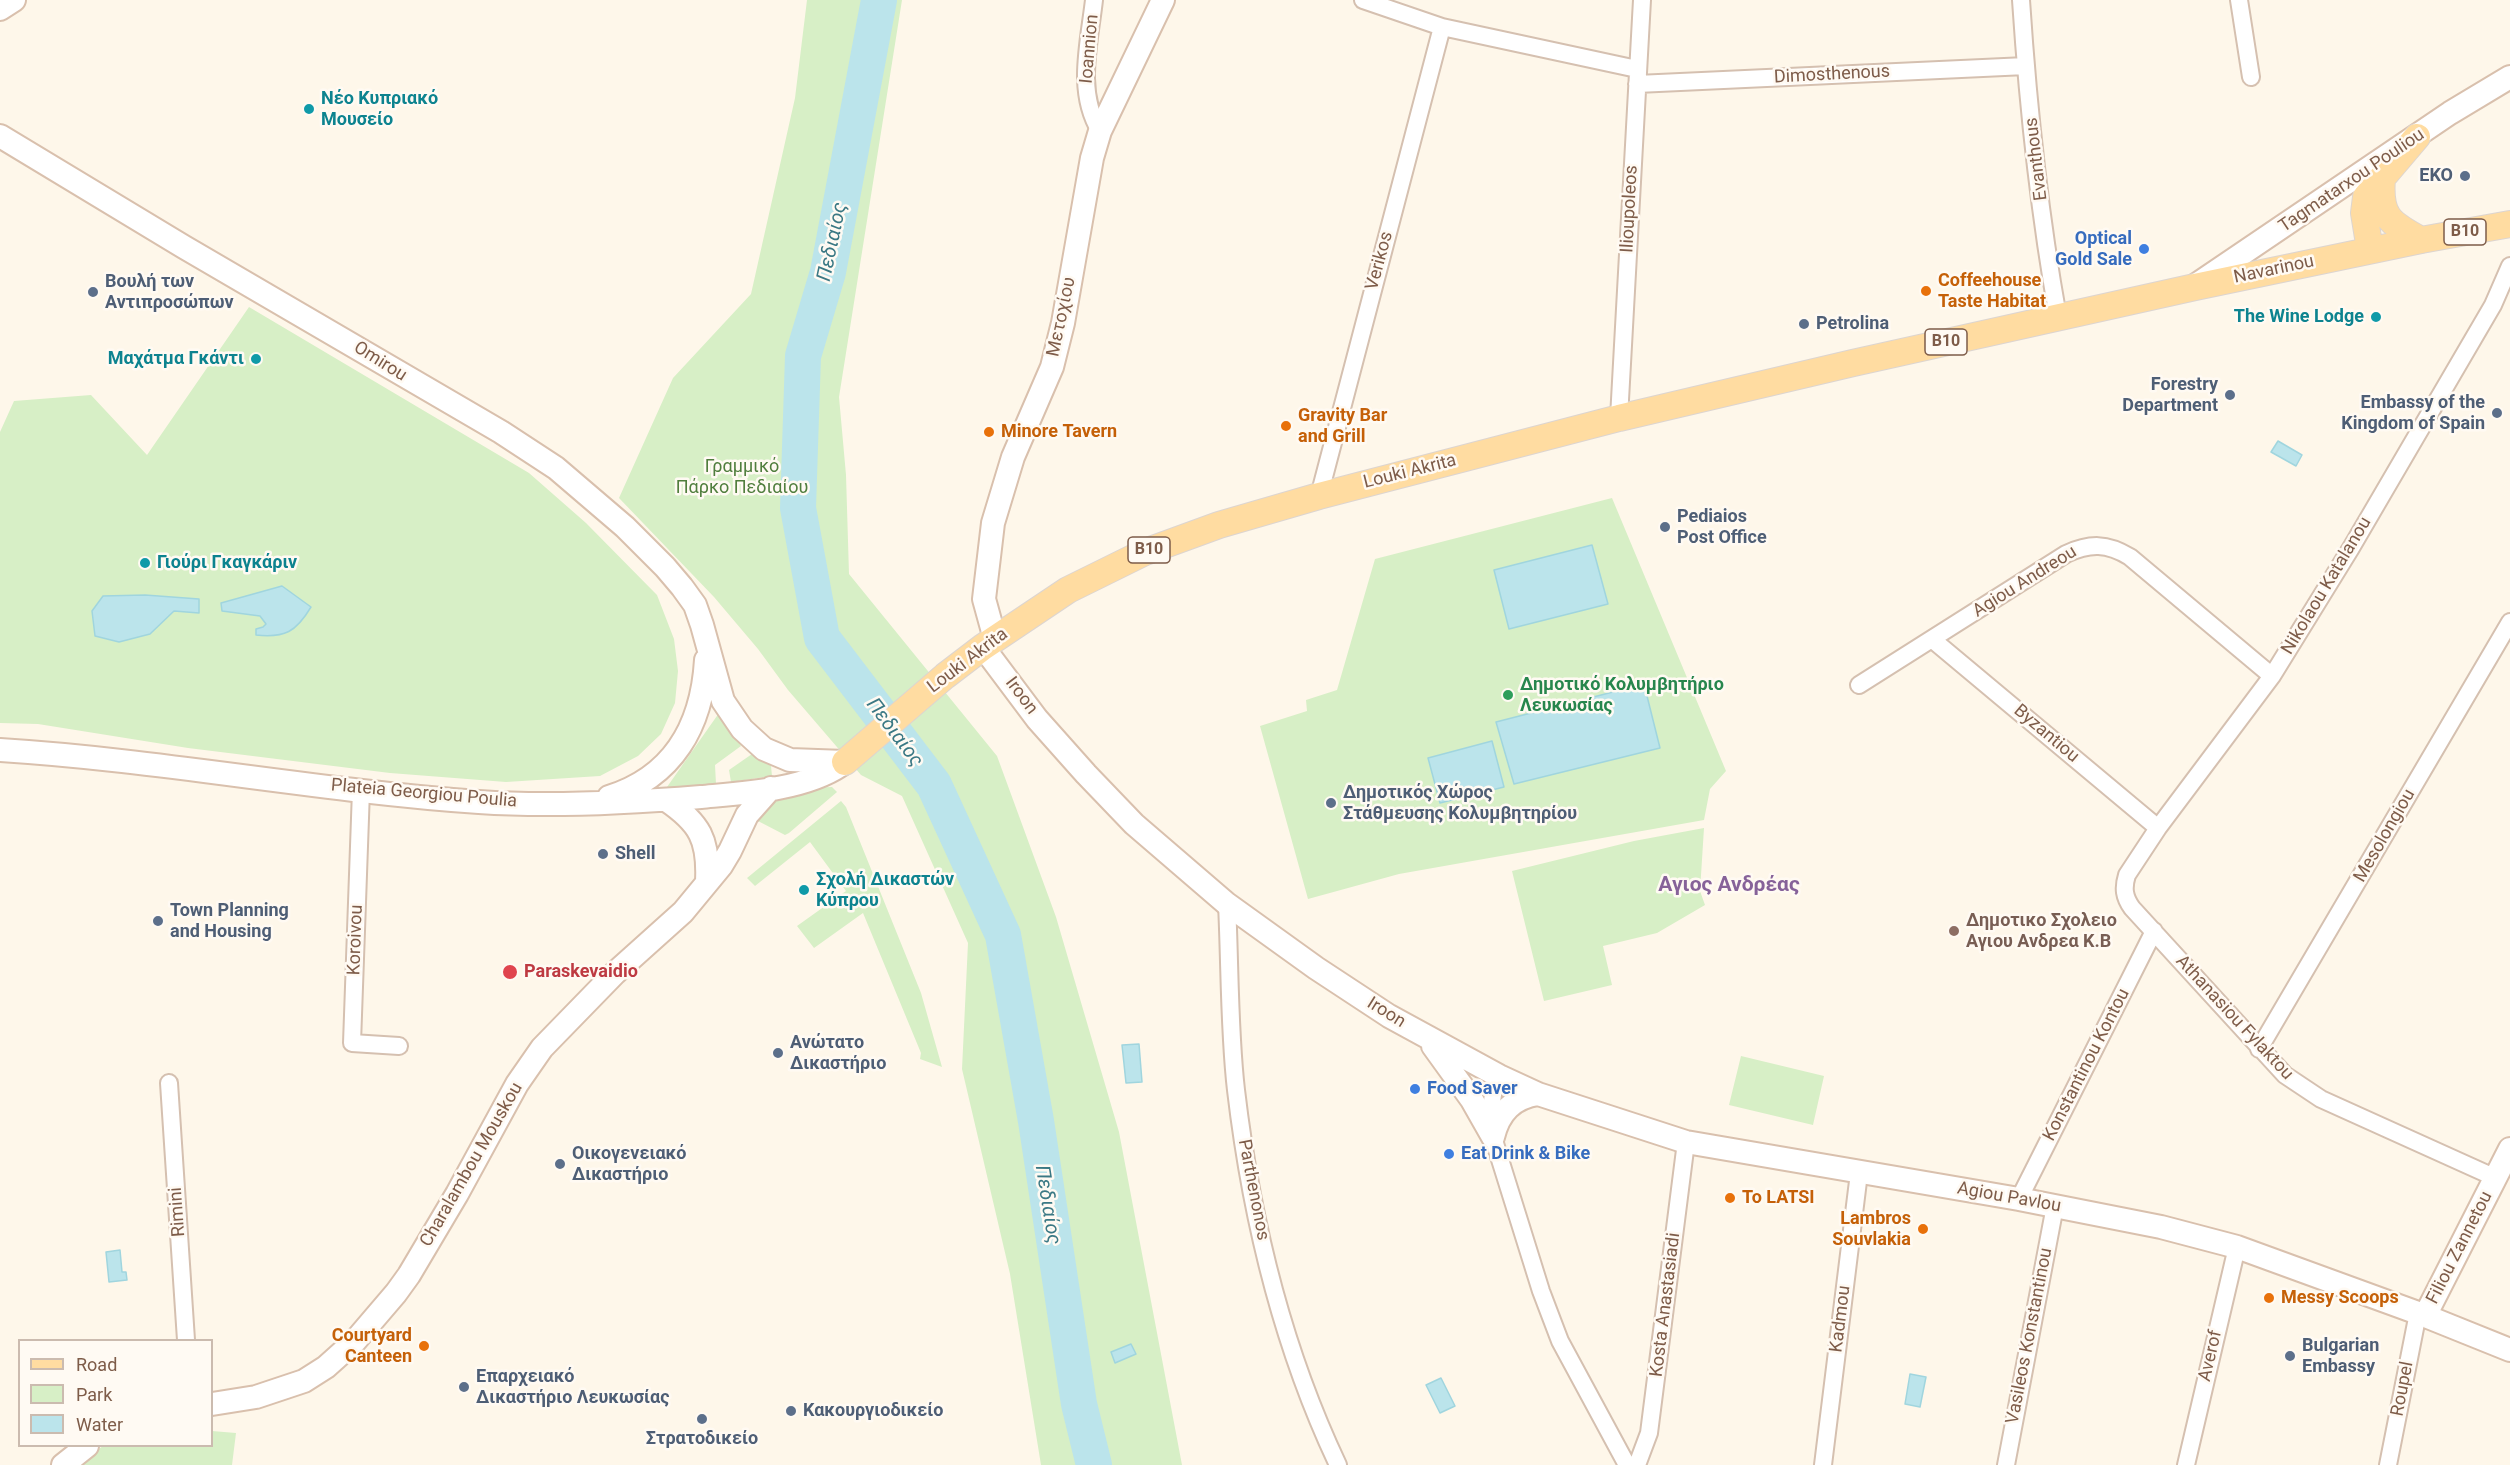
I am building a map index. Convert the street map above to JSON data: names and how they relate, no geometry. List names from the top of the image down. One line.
{"streets":{"main road":["Tagmatarxou Pouliou","B10","Navarinou","Μετοχίου","Omirou","Louki Akrita","Iroon","Plateia Georgiou Poulia","Charalambou Mouskou","Agiou Pavlou","Filiou Zannetou"],"street":["Ioannion","Dimosthenous","Evanthous","Ilioupoleos","Verikos","Agiou Andreou","Nikolaou Katalanou","Byzantiou","Mesolongiou","Koroivou","Athanasiou Fylaktou","Konstantinou Kontou","Parthenonos","Rimini","Kosta Anastasiadi","Kadmou","Vasileos Konstantinou","Averof","Roupel"]},"crossings":[["Ioannion","Μετοχίου"],["Dimosthenous","Evanthous"],["Dimosthenous","Ilioupoleos"],["Dimosthenous","Verikos"],["Evanthous","Navarinou"],["Evanthous","Louki Akrita"],["Tagmatarxou Pouliou","Navarinou"],["Ilioupoleos","Louki Akrita"],["Verikos","Louki Akrita"],["Navarinou","Louki Akrita"],["Μετοχίου","Louki Akrita"],["Μετοχίου","Iroon"],["Omirou","Louki Akrita"],["Omirou","Plateia Georgiou Poulia"],["Louki Akrita","Iroon"],["Louki Akrita","Plateia Georgiou Poulia"],["Agiou Andreou","Nikolaou Katalanou"],["Agiou Andreou","Byzantiou"],["Nikolaou Katalanou","Byzantiou"],["Nikolaou Katalanou","Athanasiou Fylaktou"],["Iroon","Parthenonos"],["Iroon","Agiou Pavlou"],["Plateia Georgiou Poulia","Koroivou"],["Plateia Georgiou Poulia","Charalambou Mouskou"],["Mesolongiou","Athanasiou Fylaktou"],["Athanasiou Fylaktou","Konstantinou Kontou"],["Athanasiou Fylaktou","Filiou Zannetou"],["Konstantinou Kontou","Agiou Pavlou"],["Agiou Pavlou","Filiou Zannetou"],["Agiou Pavlou","Kosta Anastasiadi"],["Agiou Pavlou","Kadmou"],["Agiou Pavlou","Vasileos Konstantinou"],["Agiou Pavlou","Averof"],["Agiou Pavlou","Roupel"],["Filiou Zannetou","Roupel"]],"districts":["Αγιος Ανδρέας"],"water":["Πεδιαίος"],"parks":["Γραμμικό Πάρκο Πεδιαίου"],"places":["Νέο Κυπριακό Μουσείο","EKO","Optical Gold Sale","Coffeehouse Taste Habitat","Βουλή των Αντιπροσώπων","The Wine Lodge","Petrolina","Μαχάτμα Γκάντι","Forestry Department","Embassy of the Kingdom of Spain","Gravity Bar and Grill","Minore Tavern","Pediaios Post Office","Γιούρι Γκαγκάριν","Δημοτικό Κολυμβητήριο Λευκωσίας","Δημοτικός Χώρος Στάθμευσης Κολυμβητηρίου","Shell","Σχολή Δικαστών Κύπρου","Town Planning and Housing","Δημοτικο Σχολειο Αγιου Ανδρεα Κ.Β","Paraskevaidio","Ανώτατο Δικαστήριο","Food Saver","Eat Drink & Bike","Οικογενειακό Δικαστήριο","To LATSI","Lambros Souvlakia","Messy Scoops","Courtyard Canteen","Bulgarian Embassy","Επαρχειακό Δικαστήριο Λευκωσίας","Κακουργιοδικείο","Στρατοδικείο"],"legend":["Road","Park","Water"]}
